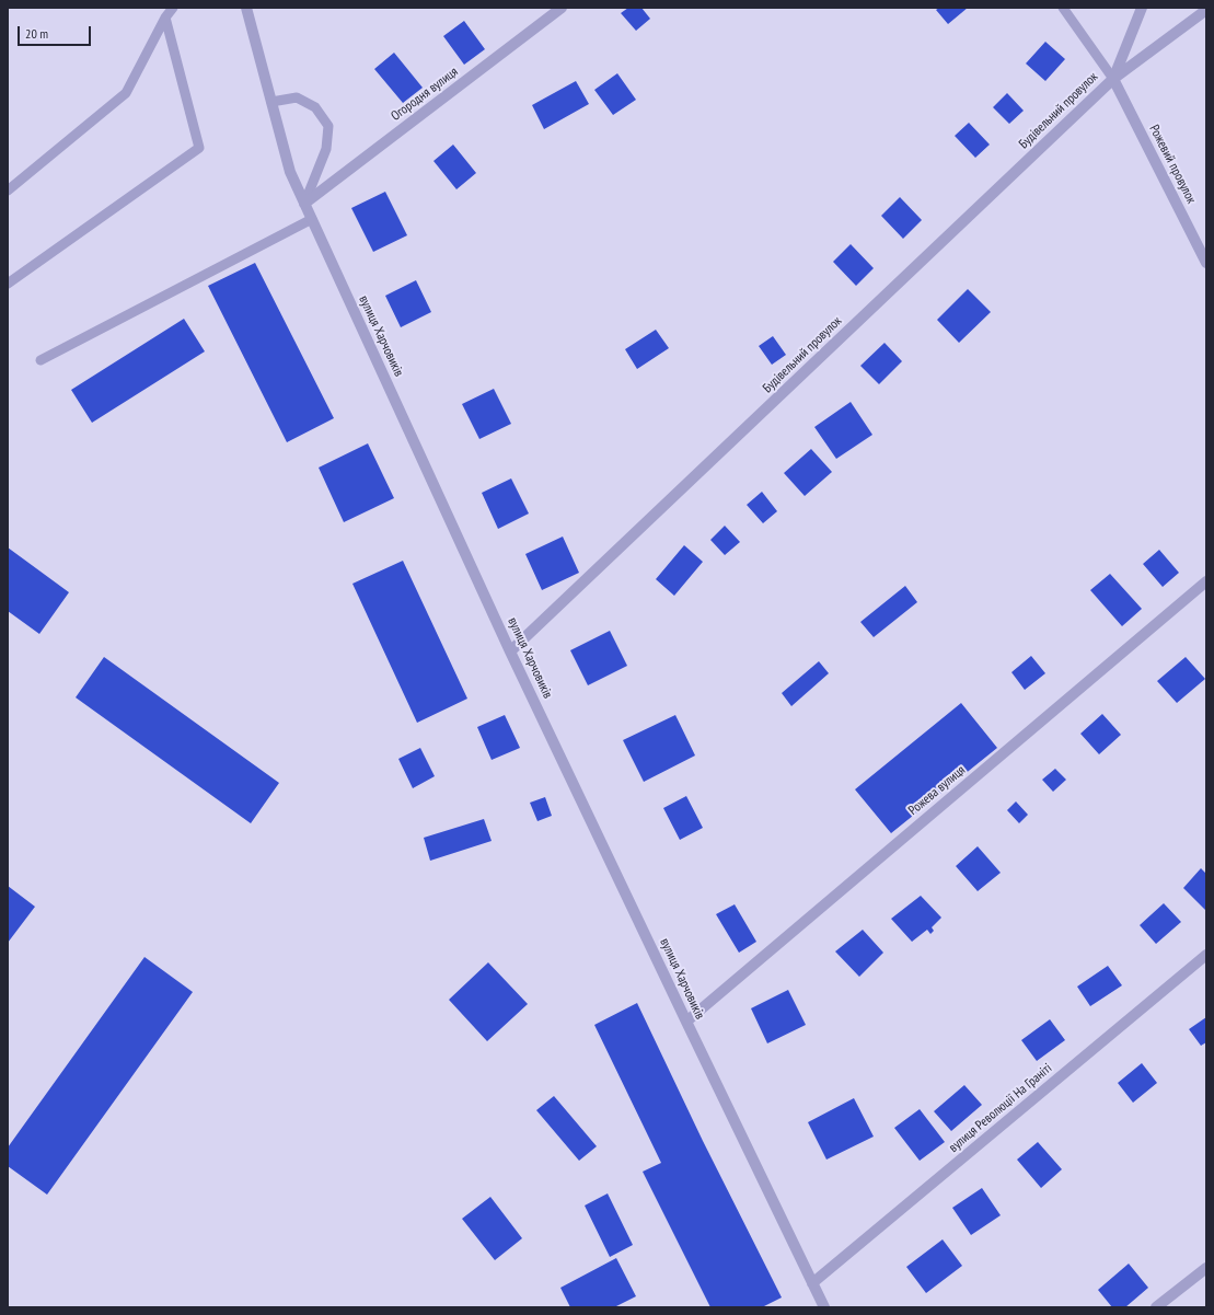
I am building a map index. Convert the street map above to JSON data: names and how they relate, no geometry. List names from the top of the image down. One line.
{"streets":{"street":["Огородня вулиця","Будівельний провулок","Рожевий провулок","вулиця Харчовиків","Рожева вулиця","вулиця Революції На Граніті"]},"crossings":[["Огородня вулиця","вулиця Харчовиків"],["Будівельний провулок","Рожевий провулок"],["Будівельний провулок","вулиця Харчовиків"],["вулиця Харчовиків","Рожева вулиця"],["вулиця Харчовиків","вулиця Революції На Граніті"]],"scale_bar":"20 m"}
